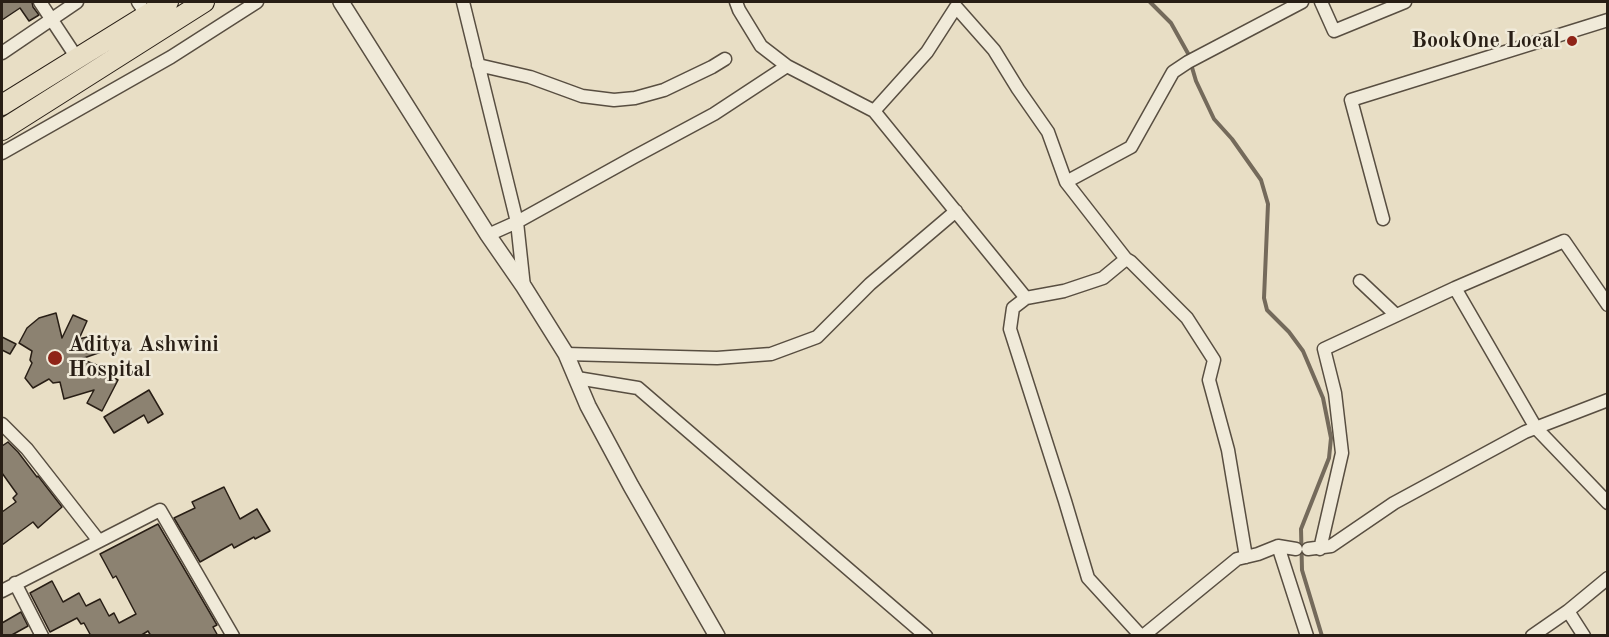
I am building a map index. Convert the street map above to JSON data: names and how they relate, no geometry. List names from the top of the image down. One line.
{"places":["BookOne Local","Aditya Ashwini Hospital"]}
